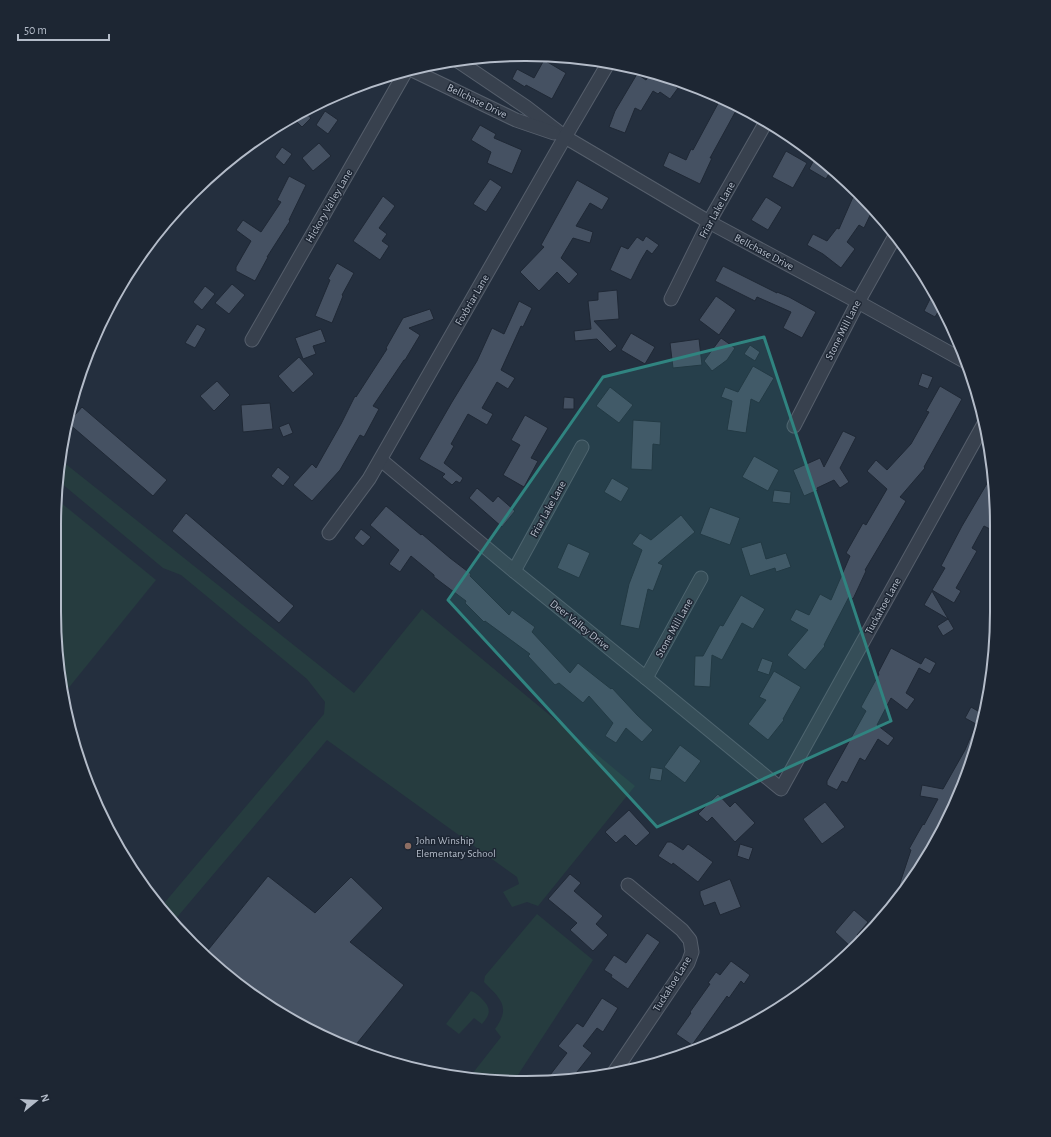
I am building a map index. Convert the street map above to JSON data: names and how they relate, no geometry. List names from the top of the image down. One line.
{"streets":{"street":["Bellchase Drive","Hickory Valley Lane","Friar Lake Lane","Foxbriar Lane","Stone Mill Lane","Tuckahoe Lane","Deer Valley Drive"]},"crossings":[["Bellchase Drive","Friar Lake Lane"],["Bellchase Drive","Foxbriar Lane"],["Bellchase Drive","Stone Mill Lane"],["Friar Lake Lane","Deer Valley Drive"],["Foxbriar Lane","Deer Valley Drive"],["Stone Mill Lane","Deer Valley Drive"],["Tuckahoe Lane","Deer Valley Drive"]],"places":["John Winship Elementary School"],"scale_bar":"50 m","north":"right"}
